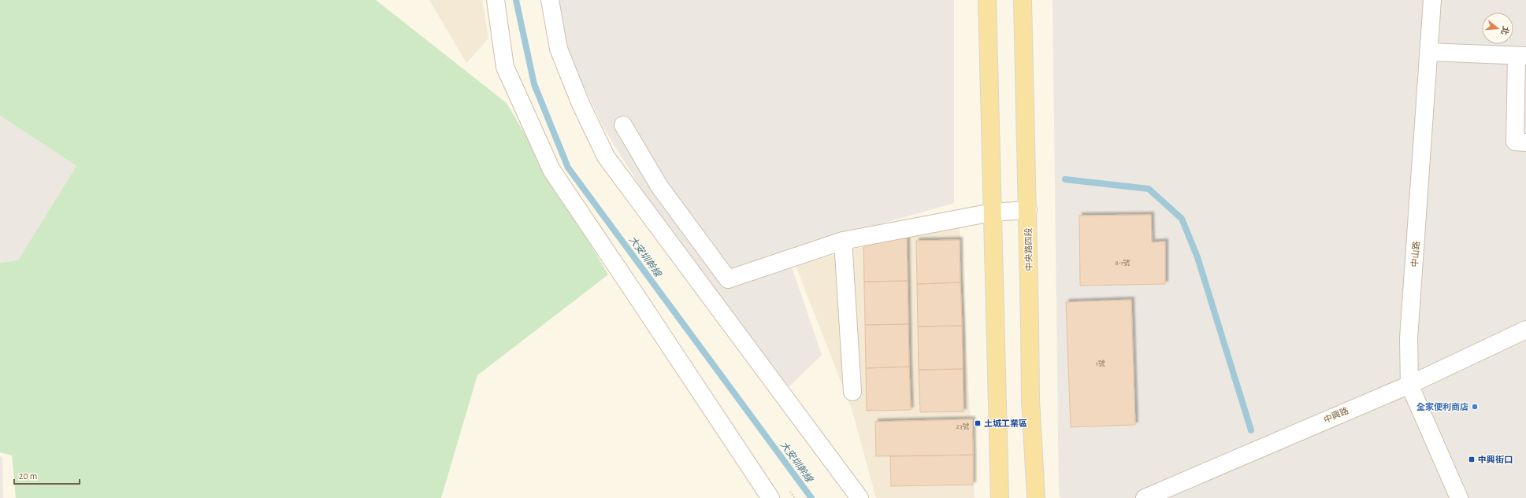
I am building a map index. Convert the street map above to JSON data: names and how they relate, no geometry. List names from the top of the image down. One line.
{"streets":{"main road":["中央路四段"],"street":["中山路","中興路"]},"crossings":[["中山路","中興路"]],"water":["大安圳幹線"],"places":{"other":["全家便利商店"],"transit":["土城工業區","中興街口"]},"house_numbers":["8-1號","1號","23號"],"scale_bar":"20 m","north":"right"}
